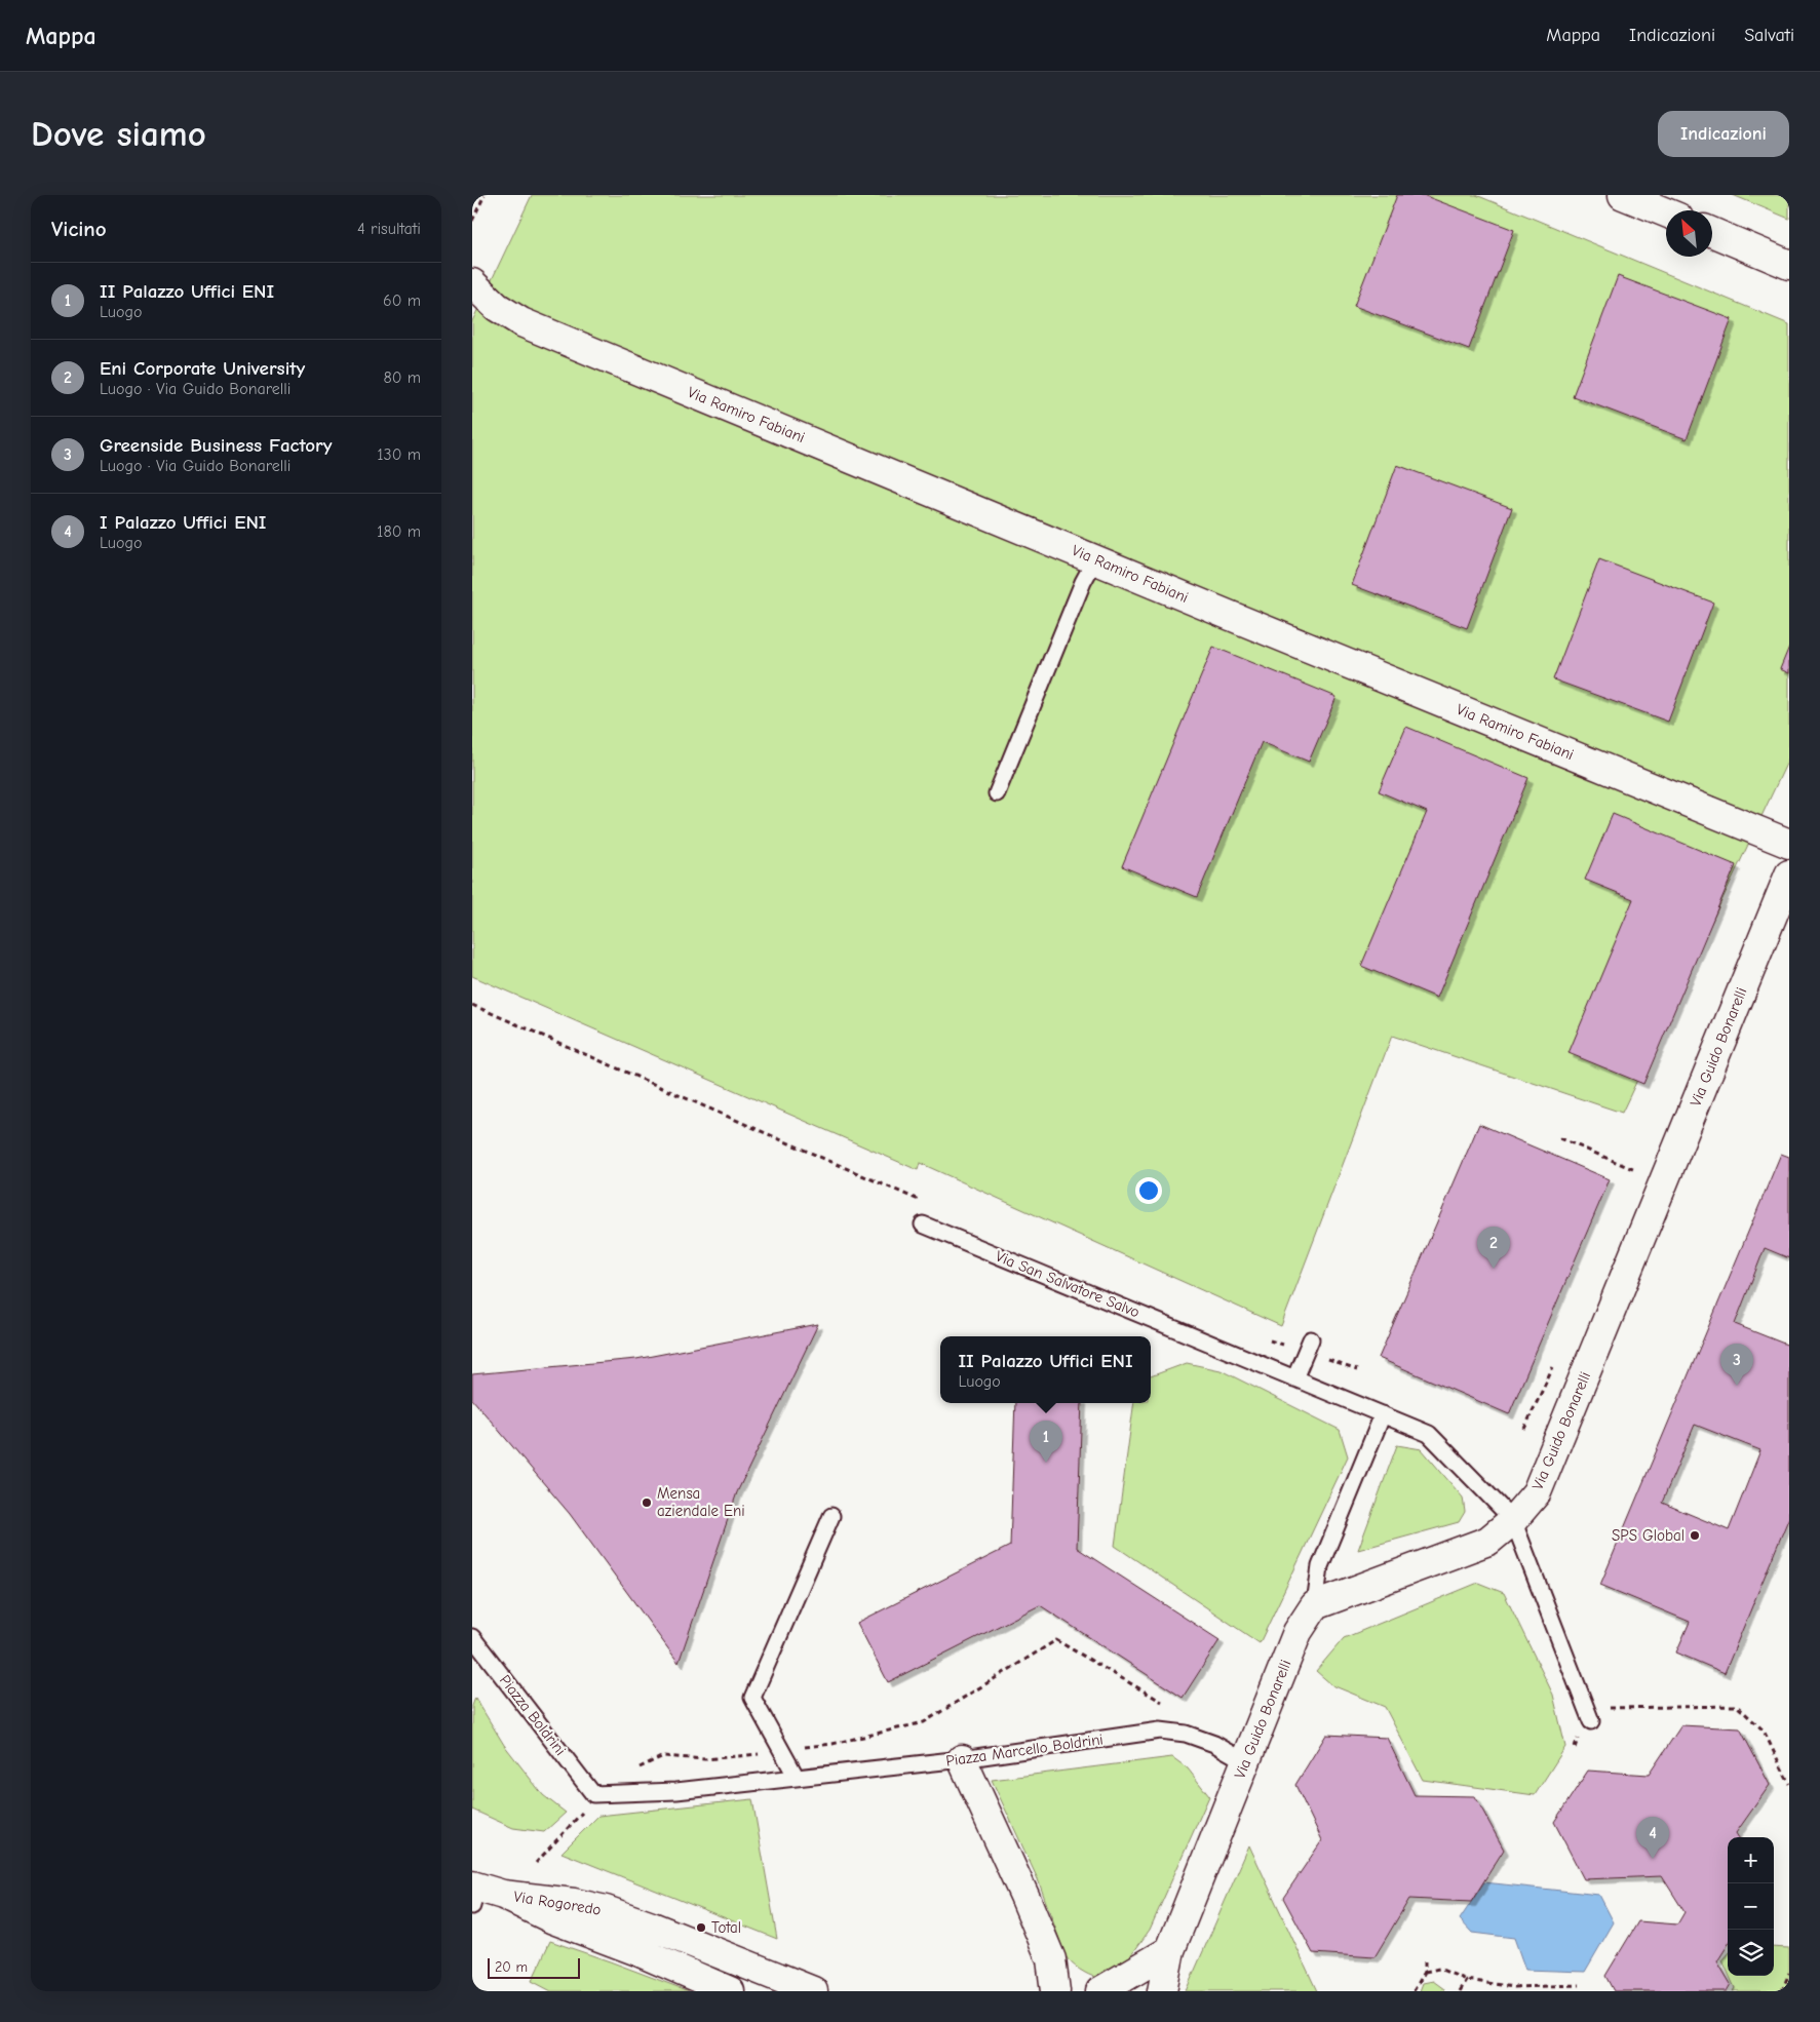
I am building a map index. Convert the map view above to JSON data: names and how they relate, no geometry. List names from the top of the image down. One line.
{"streets":{"street":["Via Ramiro Fabiani","Via Guido Bonarelli","Via Rogoredo"],"lane":["Via San Salvatore Salvo","Piazza Boldrini","Piazza Marcello Boldrini"]},"crossings":[["Via Guido Bonarelli","Via San Salvatore Salvo"],["Via Guido Bonarelli","Piazza Marcello Boldrini"],["Piazza Boldrini","Piazza Marcello Boldrini"]],"places":["Mensa aziendale Eni","SPS Global","Total"],"scale_bar":"20 m","north":"top left","page":{"header":"Mappa","nav":["Mappa","Indicazioni","Salvati"],"buttons":"Indicazioni","title":"Dove siamo","heading":["Vicino","4 risultati"],"list":[{"mark":"1","name":"II Palazzo Uffici ENI","note":"Luogo","value":"60 m"},{"mark":"2","name":"Eni Corporate University","note":"Luogo · Via Guido Bonarelli","value":"80 m"},{"mark":"3","name":"Greenside Business Factory","note":"Luogo · Via Guido Bonarelli","value":"130 m"},{"mark":"4","name":"I Palazzo Uffici ENI","note":"Luogo","value":"180 m"}],"pins":["2","3","1","4"],"popup":["II Palazzo Uffici ENI","Luogo"],"map_buttons":["+","−"],"scale":"20 m"}}
